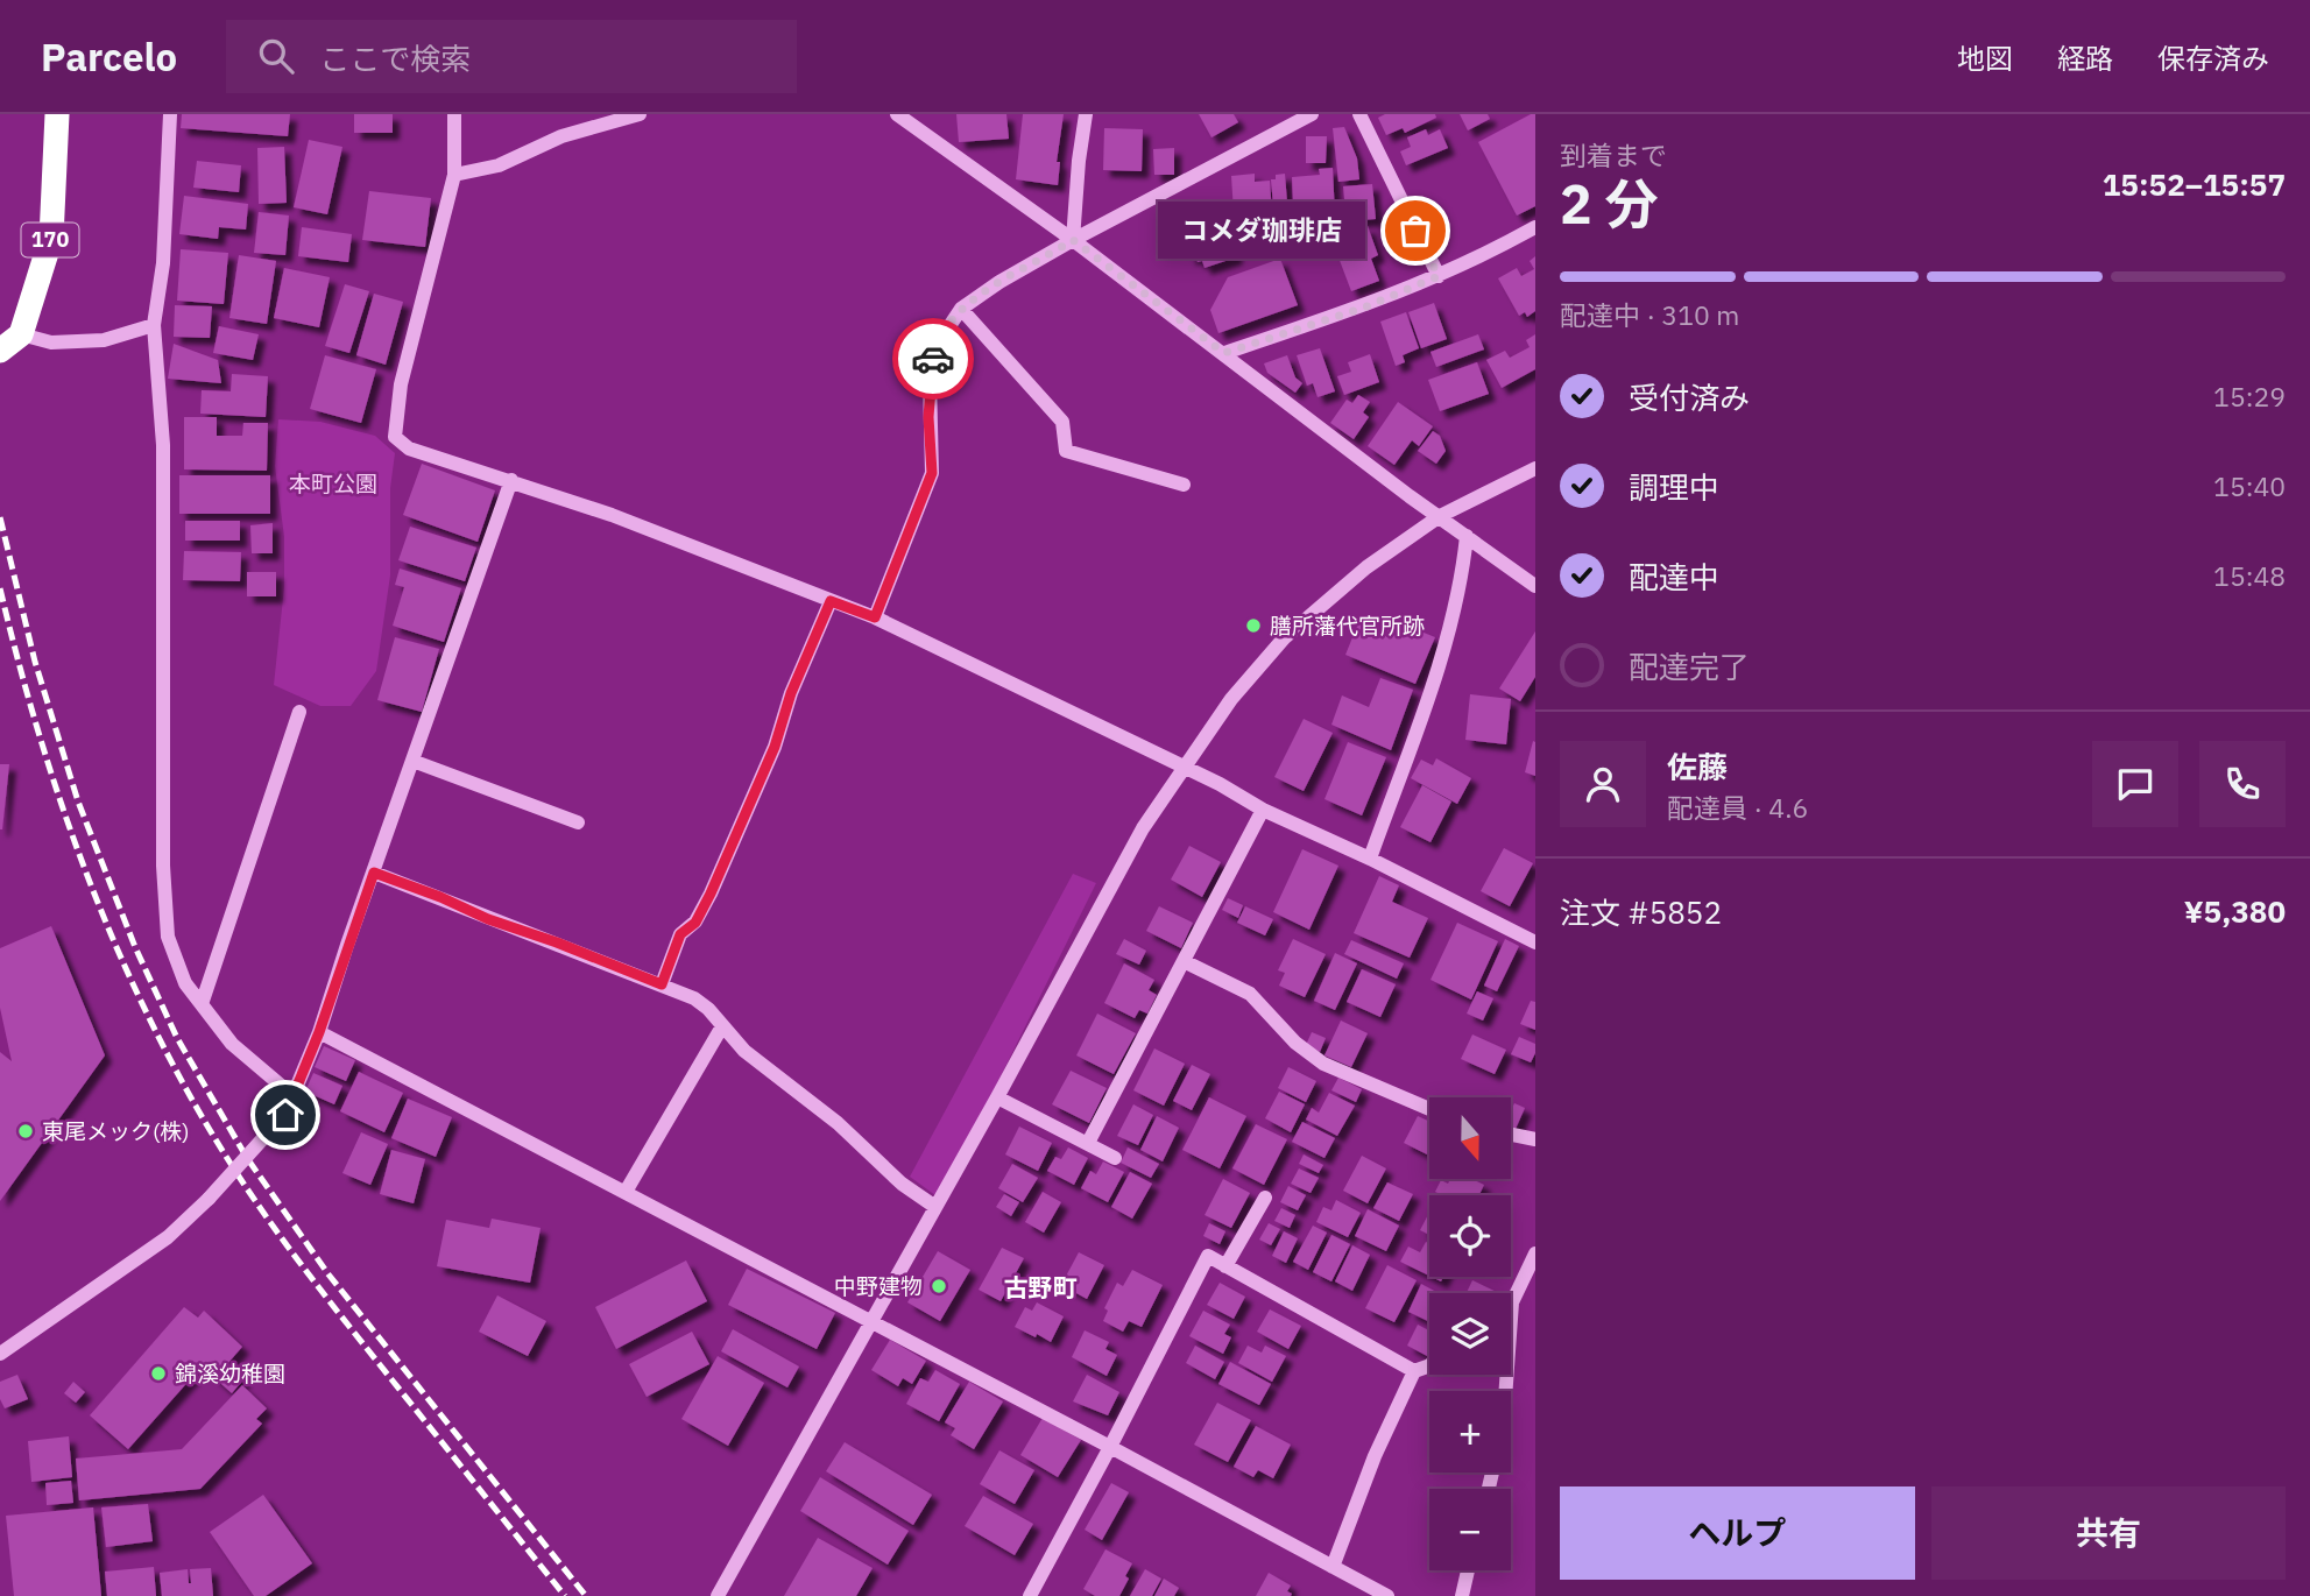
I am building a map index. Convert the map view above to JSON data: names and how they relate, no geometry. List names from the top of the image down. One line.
{"streets":{"highway":["170"]},"districts":["古野町"],"parks":["本町公園"],"places":["コメダ珈琲店","膳所藩代官所跡","東尾メック(株)","中野建物","錦溪幼稚園"],"north":"bottom","page":{"header":"Parcelo","search":"ここで検索","nav":["地図","経路","保存済み"],"heading":["2 分","到着まで","15:52–15:57"],"panel":["佐藤","配達員 · 4.6","注文 #5852","¥5,380"],"bubble":"コメダ珈琲店","bar":"配達中 · 310 m","list":[["受付済み","15:29"],["調理中","15:40"],["配達中","15:48"],"配達完了"],"map_buttons":["+","−"],"buttons":["ヘルプ","共有"]}}
